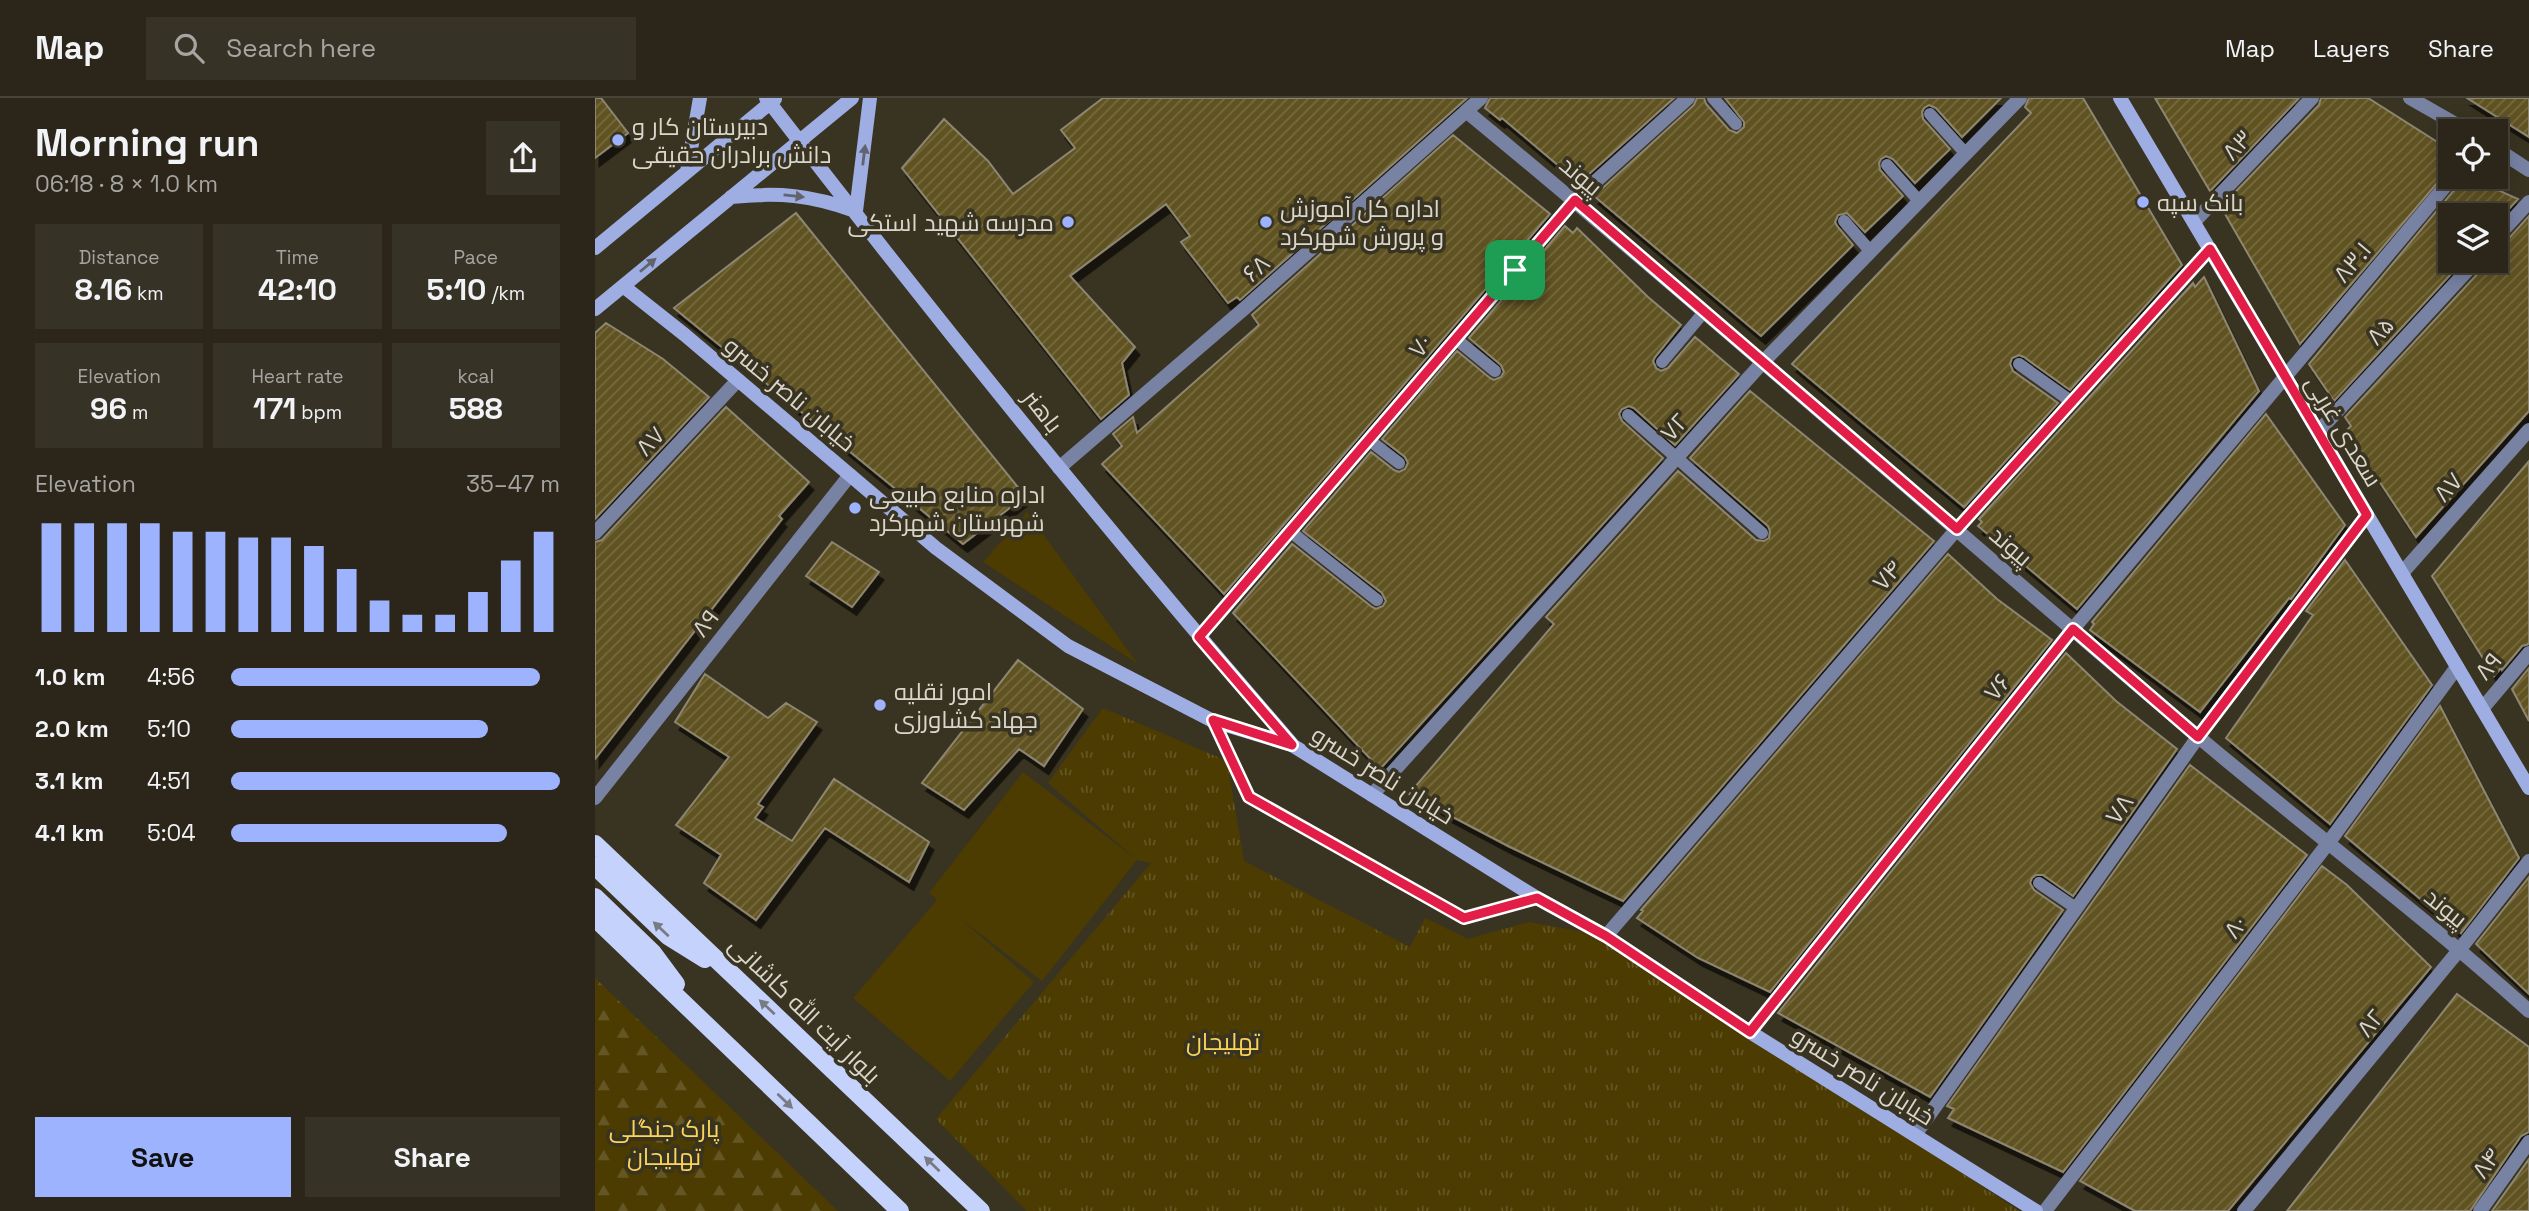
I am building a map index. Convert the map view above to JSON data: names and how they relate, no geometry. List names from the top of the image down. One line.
{"streets":{"main road":["خیابان ناصر خسرو","باهنر","سعدی غربی","بلوار آیت الله کاشانی"],"street":["۸۳","پیوند","۸۳.۱","۶۸","۸۵","۷۰","۷۲","۸۷","۷۴","۸۹","۷۶","۷۸","۸۰","۸۲","۸۴"]},"crossings":[["۸۳","سعدی غربی"],["پیوند","۶۸"],["پیوند","۷۰"],["پیوند","۷۲"],["پیوند","۷۴"],["پیوند","۷۶"],["پیوند","۷۸"],["پیوند","۸۰"],["پیوند","۸۲"],["۸۳.۱","سعدی غربی"],["۸۳.۱","۷۶"],["۶۸","باهنر"],["۸۵","سعدی غربی"],["۷۰","باهنر"],["خیابان ناصر خسرو","باهنر"],["خیابان ناصر خسرو","۷۲"],["خیابان ناصر خسرو","۸۷"],["خیابان ناصر خسرو","۷۴"],["خیابان ناصر خسرو","۸۹"],["خیابان ناصر خسرو","۷۶"],["خیابان ناصر خسرو","۷۸"],["سعدی غربی","۸۷"],["سعدی غربی","۷۴"],["سعدی غربی","۸۹"],["سعدی غربی","۷۶"],["سعدی غربی","۷۸"],["سعدی غربی","۸۰"]],"parks":["تهلیجان","پارک جنگلی تهلیجان"],"places":["دبیرستان کار و دانش برادران حقیقی","بانک سپه","مدرسه شهید استکی","اداره کل آموزش و پرورش شهرکرد","اداره منابع طبیعی شهرستان شهرکرد","امور نقلیه جهاد کشاورزی"],"page":{"header":"Map","search":"Search here","nav":["Map","Layers","Share"],"heading":["Morning run","06:18 · 8 × 1.0 km"],"stats":[["Distance","8.16 km"],["Time","42:10"],["Pace","5:10 /km"],["Elevation","96 m"],["Heart rate","171 bpm"],["kcal","588"]],"chart":["Elevation","35–47 m"],"list":[{"name":"1.0 km","note":"4:56"},{"name":"2.0 km","note":"5:10"},{"name":"3.1 km","note":"4:51"},{"name":"4.1 km","note":"5:04"}],"buttons":["Save","Share"]}}
